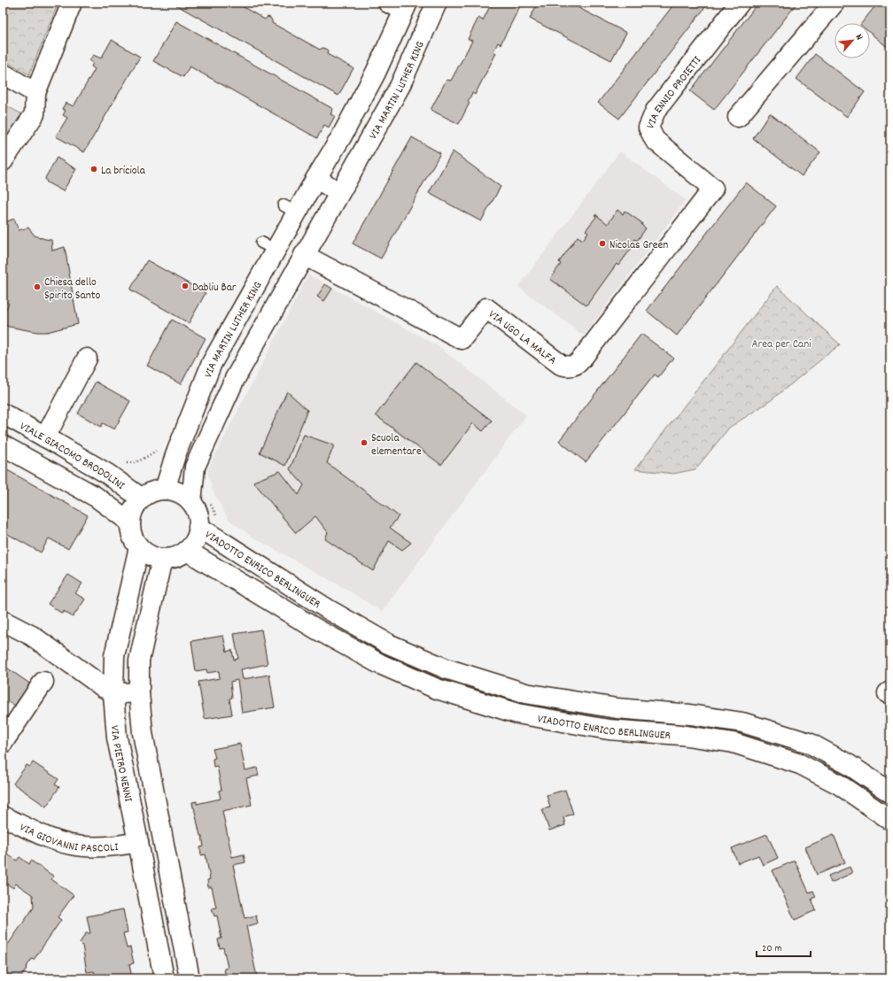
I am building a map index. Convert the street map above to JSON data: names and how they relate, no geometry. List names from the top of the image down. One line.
{"streets":{"street":["VIA MARTIN LUTHER KING","VIA ENNIO PROIETTI","VIA UGO LA MALFA","VIALE GIACOMO BRODOLINI","VIADOTTO ENRICO BERLINGUER","VIA PIETRO NENNI","VIA GIOVANNI PASCOLI"]},"crossings":[["VIA MARTIN LUTHER KING","VIA UGO LA MALFA"],["VIA MARTIN LUTHER KING","VIALE GIACOMO BRODOLINI"],["VIA MARTIN LUTHER KING","VIADOTTO ENRICO BERLINGUER"],["VIA MARTIN LUTHER KING","VIA PIETRO NENNI"],["VIA ENNIO PROIETTI","VIA UGO LA MALFA"],["VIALE GIACOMO BRODOLINI","VIADOTTO ENRICO BERLINGUER"],["VIALE GIACOMO BRODOLINI","VIA PIETRO NENNI"],["VIADOTTO ENRICO BERLINGUER","VIA PIETRO NENNI"],["VIA PIETRO NENNI","VIA GIOVANNI PASCOLI"]],"parks":["Area per Cani"],"places":["La briciola","Nicolas Green","Dabliu Bar","Chiesa dello Spirito Santo","Scuola elementare"],"scale_bar":"20 m","north":"top right"}
